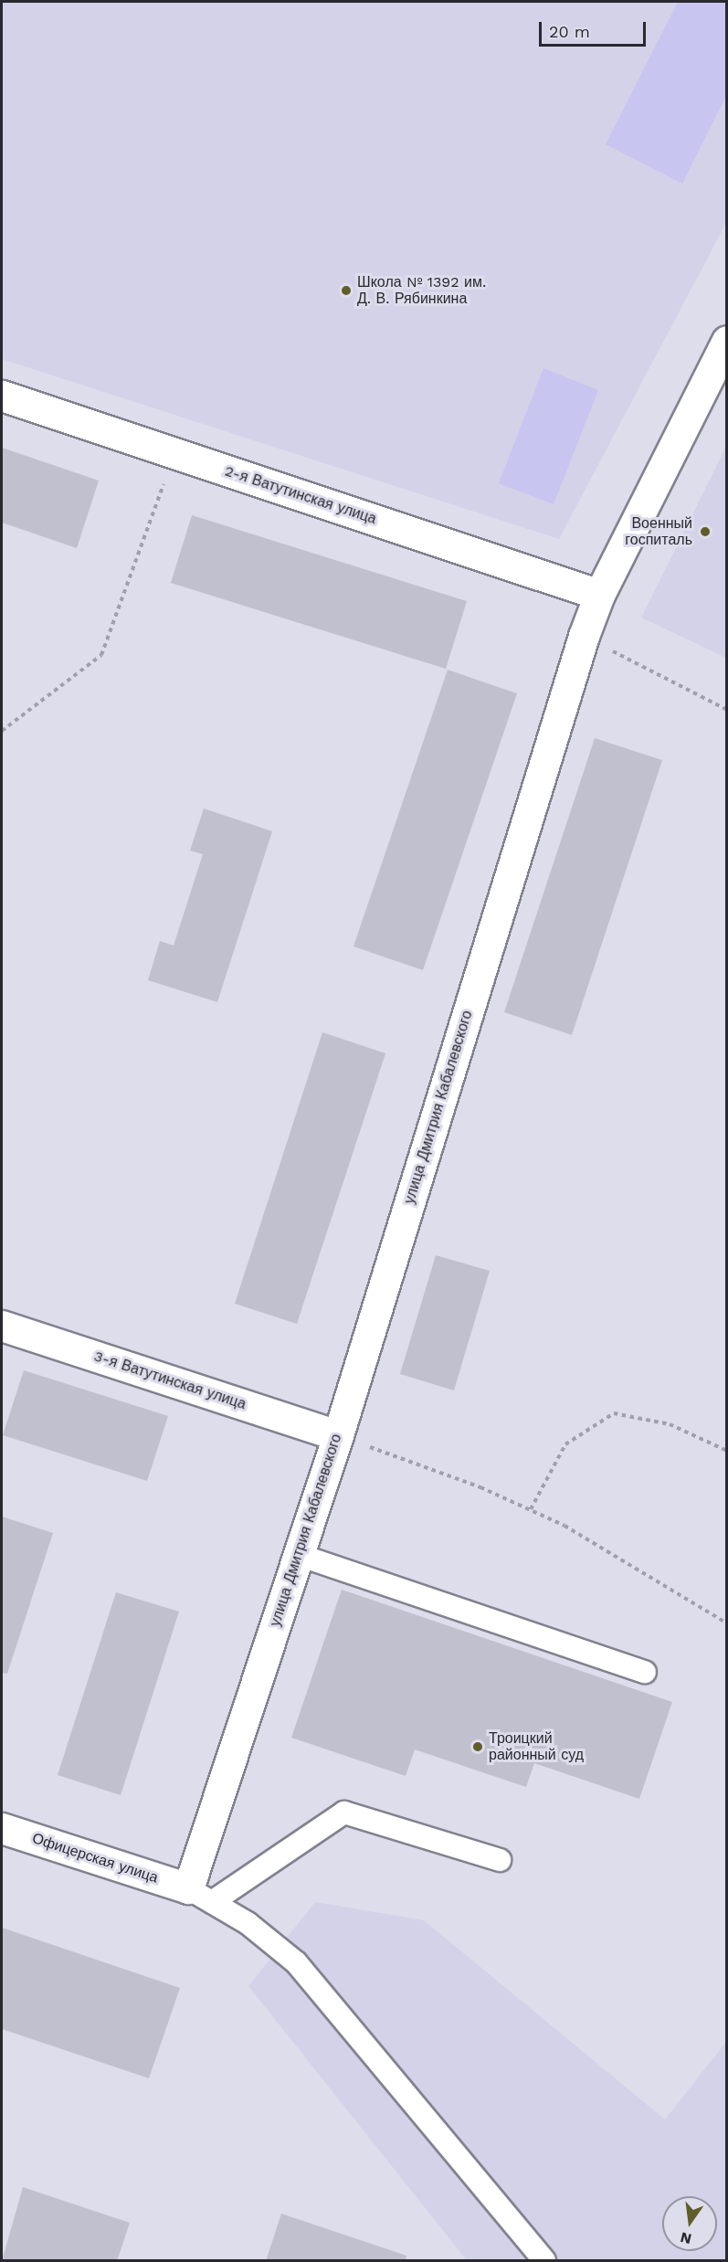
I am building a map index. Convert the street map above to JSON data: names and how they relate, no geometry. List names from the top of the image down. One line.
{"streets":{"street":["2-я Ватутинская улица","улица Дмитрия Кабалевского","3-я Ватутинская улица","Офицерская улица"]},"crossings":[["2-я Ватутинская улица","улица Дмитрия Кабалевского"],["улица Дмитрия Кабалевского","3-я Ватутинская улица"],["улица Дмитрия Кабалевского","Офицерская улица"]],"places":["Школа № 1392 им. Д. В. Рябинкина","Военный госпиталь","Троицкий районный суд"],"scale_bar":"20 m","north":"bottom"}
